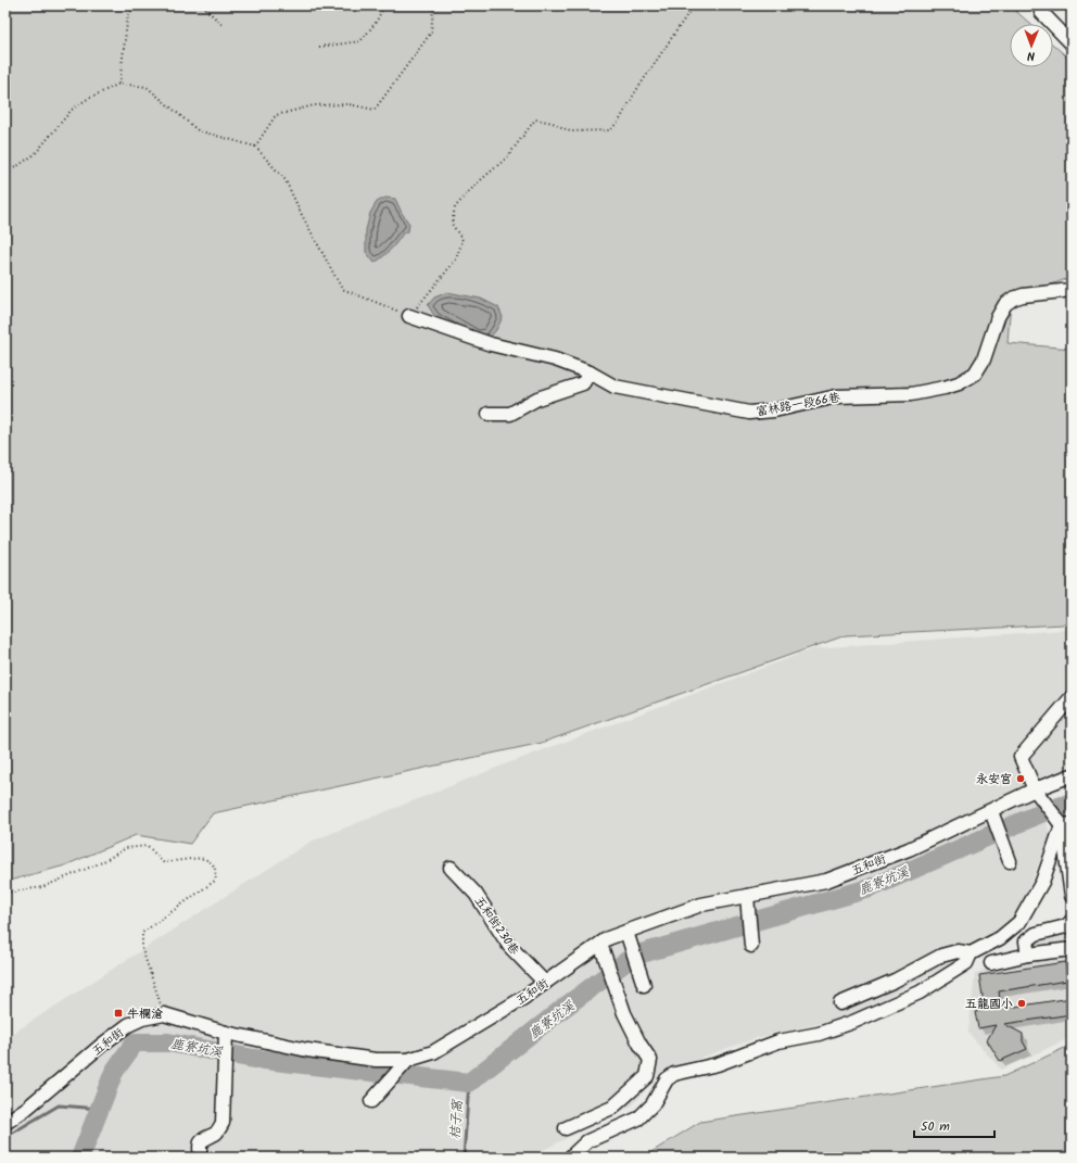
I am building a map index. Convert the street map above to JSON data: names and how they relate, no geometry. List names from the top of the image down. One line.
{"streets":{"street":["富林路一段66巷","五和街","五和街230巷"]},"crossings":[["五和街","五和街230巷"]],"water":["鹿寮坑溪","桔子窩"],"places":{"other":["永安宮","五龍國小"],"transit":["牛欄滄"]},"scale_bar":"50 m","north":"bottom"}
